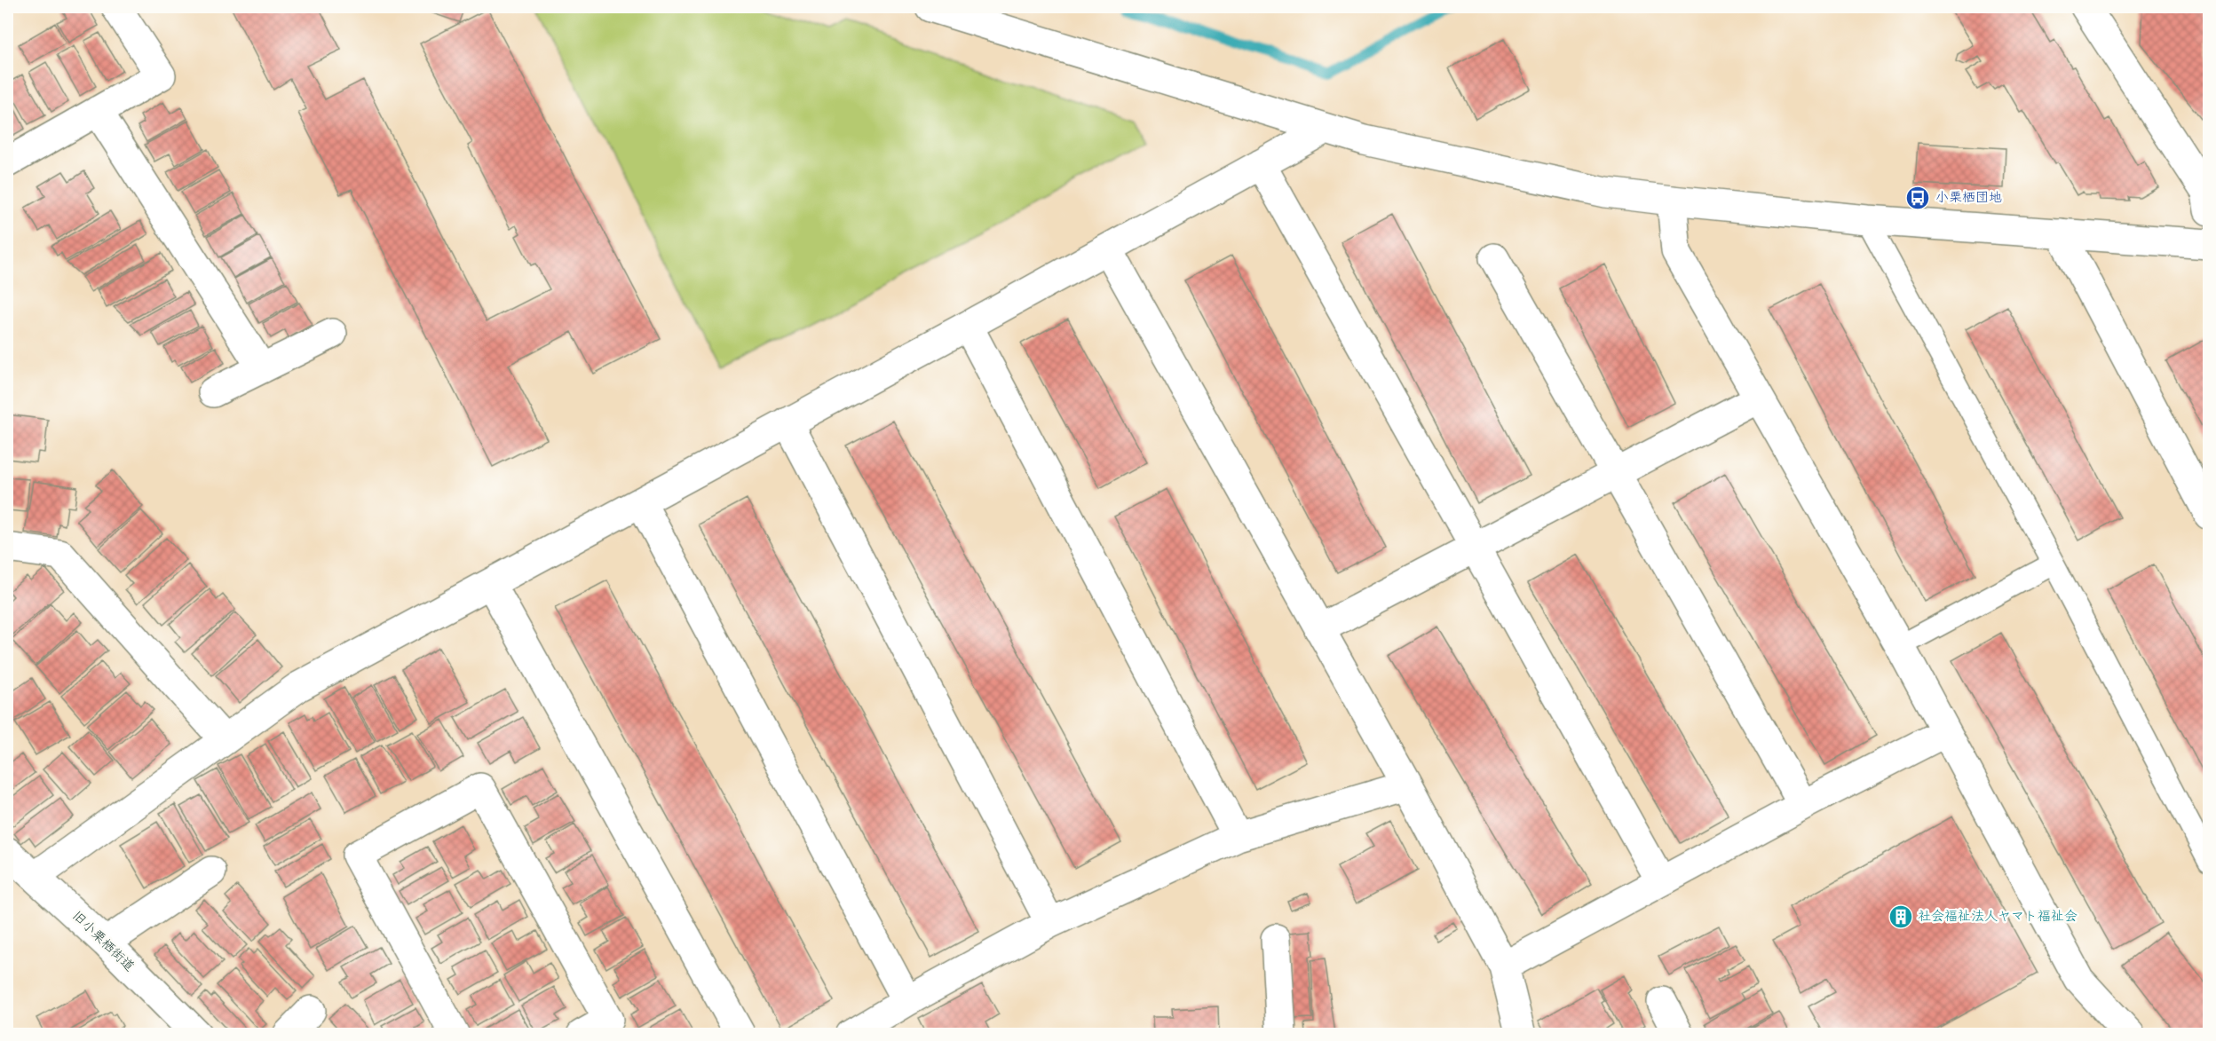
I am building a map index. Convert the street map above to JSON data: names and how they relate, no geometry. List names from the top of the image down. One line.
{"streets":{"street":["旧小栗栖街道"]},"places":{"bus stop":["小栗栖団地"],"building":["社会福祉法人ヤマト福祉会"]}}
